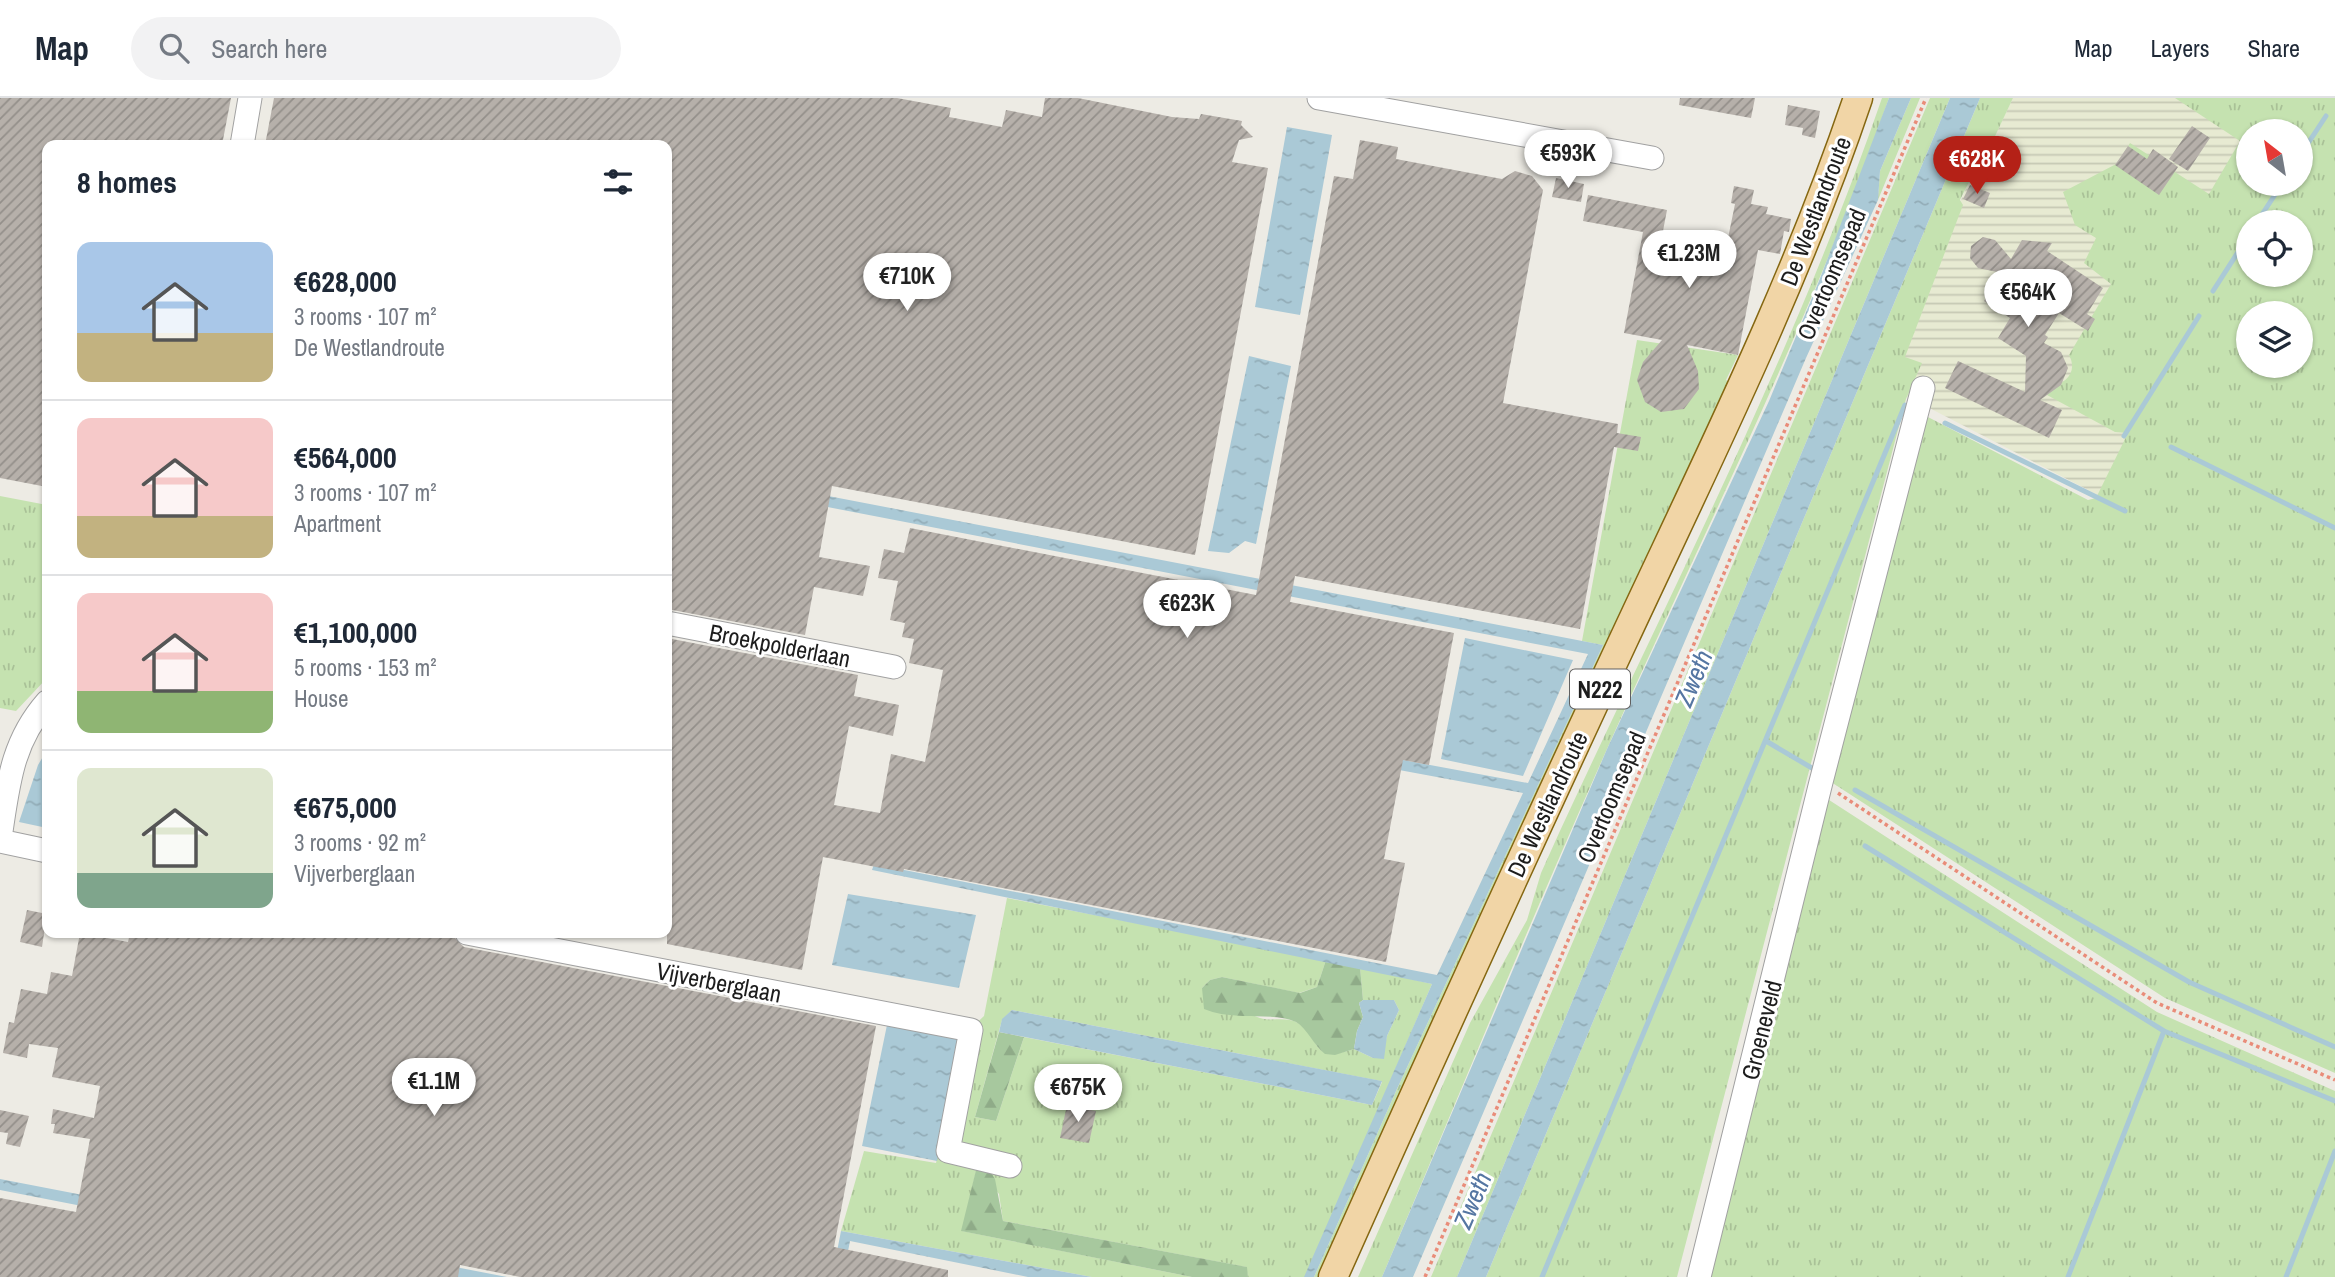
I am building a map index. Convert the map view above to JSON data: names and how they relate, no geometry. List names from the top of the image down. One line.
{"streets":{"main road":["De Westlandroute","N222"],"street":["Broekpolderlaan","Vijverberglaan","Groeneveld"],"path":["Overtoomsepad"]},"water":["Zweth"],"north":"top left","page":{"header":"Map","search":"Search here","nav":["Map","Layers","Share"],"price":["€593K","€628K","€1.23M","€710K","€564K","€623K","€1.1M","€675K"],"heading":"8 homes","list":[{"name":"€628,000","note":"3 rooms · 107 m² · De Westlandroute"},{"name":"€564,000","note":"3 rooms · 107 m² · Apartment"},{"name":"€1,100,000","note":"5 rooms · 153 m² · House"},{"name":"€675,000","note":"3 rooms · 92 m² · Vijverberglaan"}]}}
